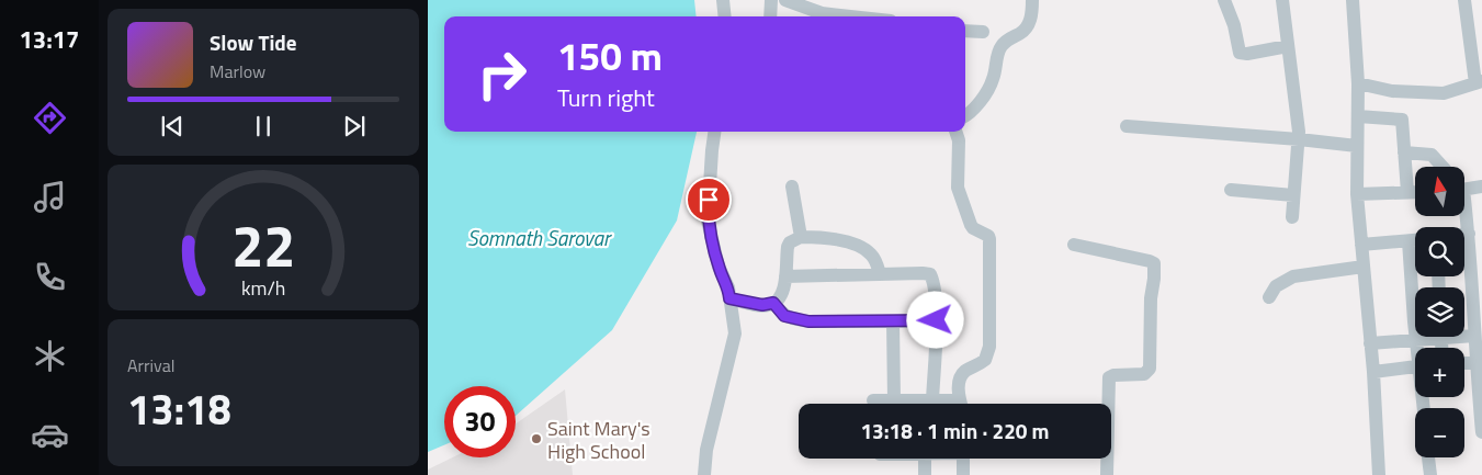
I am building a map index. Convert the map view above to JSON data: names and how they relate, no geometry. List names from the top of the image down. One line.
{"water":["Somnath Sarovar"],"places":["Saint Mary's High School"],"north":"top","page":{"tabs":"13:17","turn":["150 m","Turn right"],"song":["Slow Tide","Marlow"],"map_buttons":["+","−"],"tile":["Arrival","13:18"],"limit":"30","trip":"13:18 · 1 min · 220 m","gauge":["22","km/h"]}}
